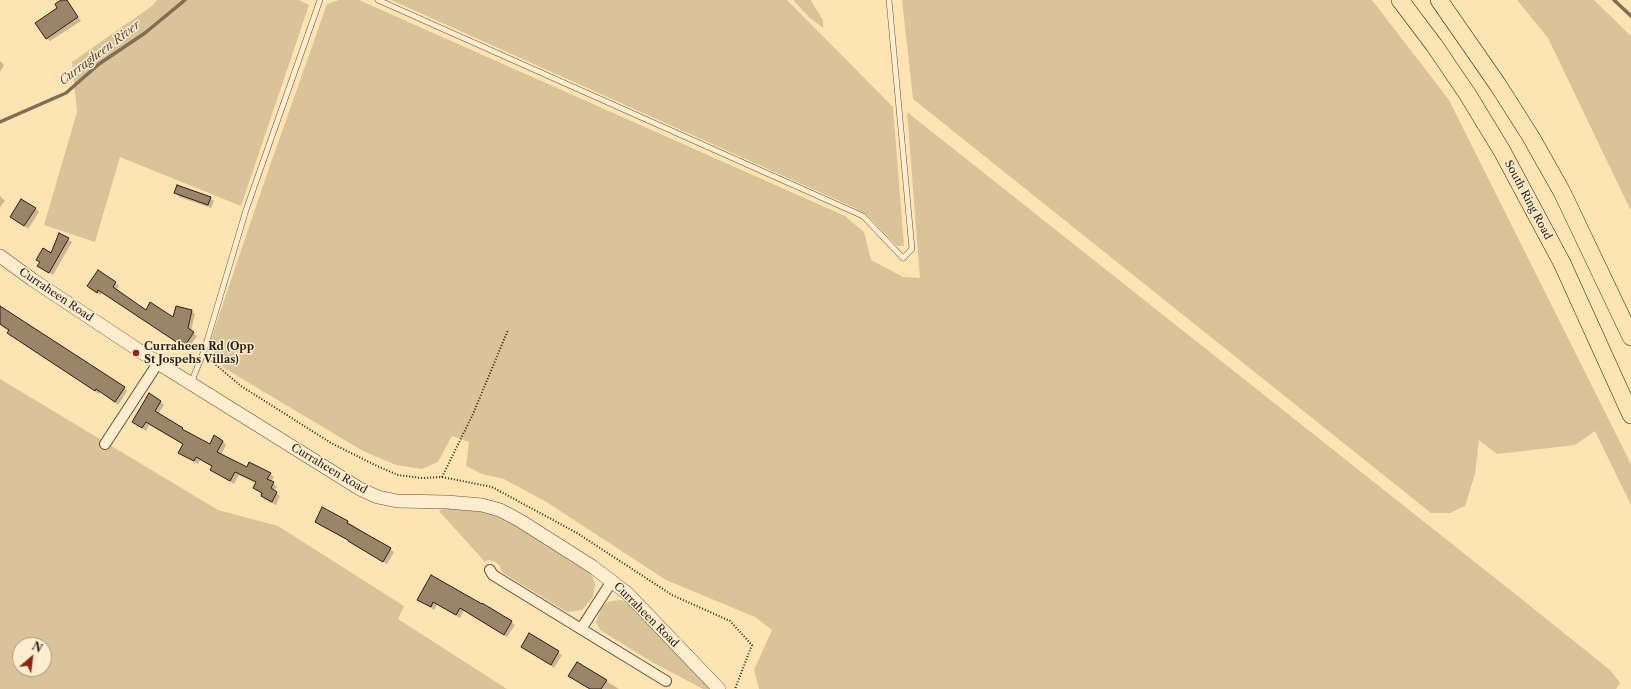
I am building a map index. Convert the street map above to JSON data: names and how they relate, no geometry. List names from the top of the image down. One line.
{"streets":{"highway":["South Ring Road"],"street":["Curraheen Road"]},"water":["Curragheen River"],"places":["Curraheen Rd (Opp St Jospehs Villas)"],"north":"top right"}
